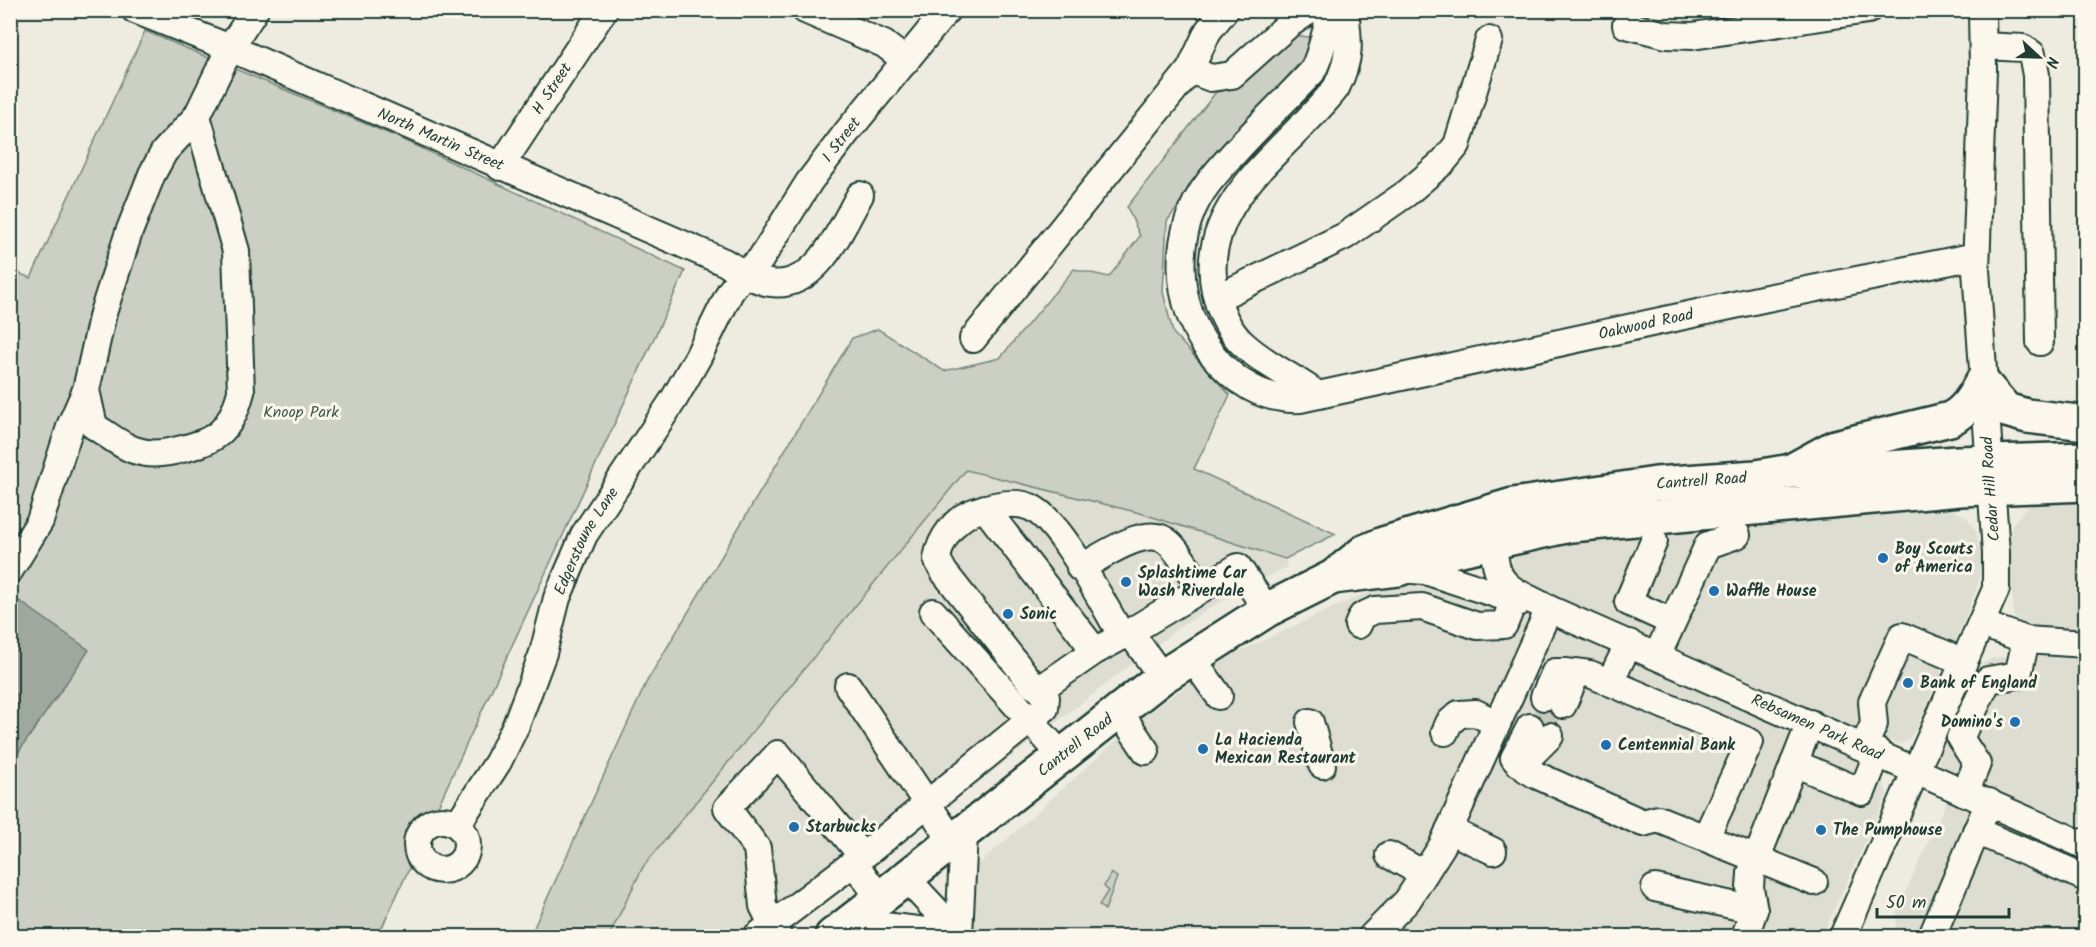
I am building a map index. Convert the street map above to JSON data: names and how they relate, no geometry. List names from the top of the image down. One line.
{"streets":{"main road":["Cantrell Road"],"street":["H Street","I Street","North Martin Street","Oakwood Road","Cedar Hill Road","Edgerstoune Lane","Rebsamen Park Road"]},"crossings":[["H Street","North Martin Street"],["I Street","North Martin Street"],["I Street","Edgerstoune Lane"],["North Martin Street","Edgerstoune Lane"],["Oakwood Road","Cedar Hill Road"],["Cantrell Road","Cedar Hill Road"],["Cantrell Road","Rebsamen Park Road"],["Cedar Hill Road","Rebsamen Park Road"]],"parks":["Knoop Park"],"places":["Boy Scouts of America","Splashtime Car Wash Riverdale","Waffle House","Sonic","Bank of England","Domino's","Centennial Bank","La Hacienda Mexican Restaurant","Starbucks","The Pumphouse"],"scale_bar":"50 m","north":"right"}
